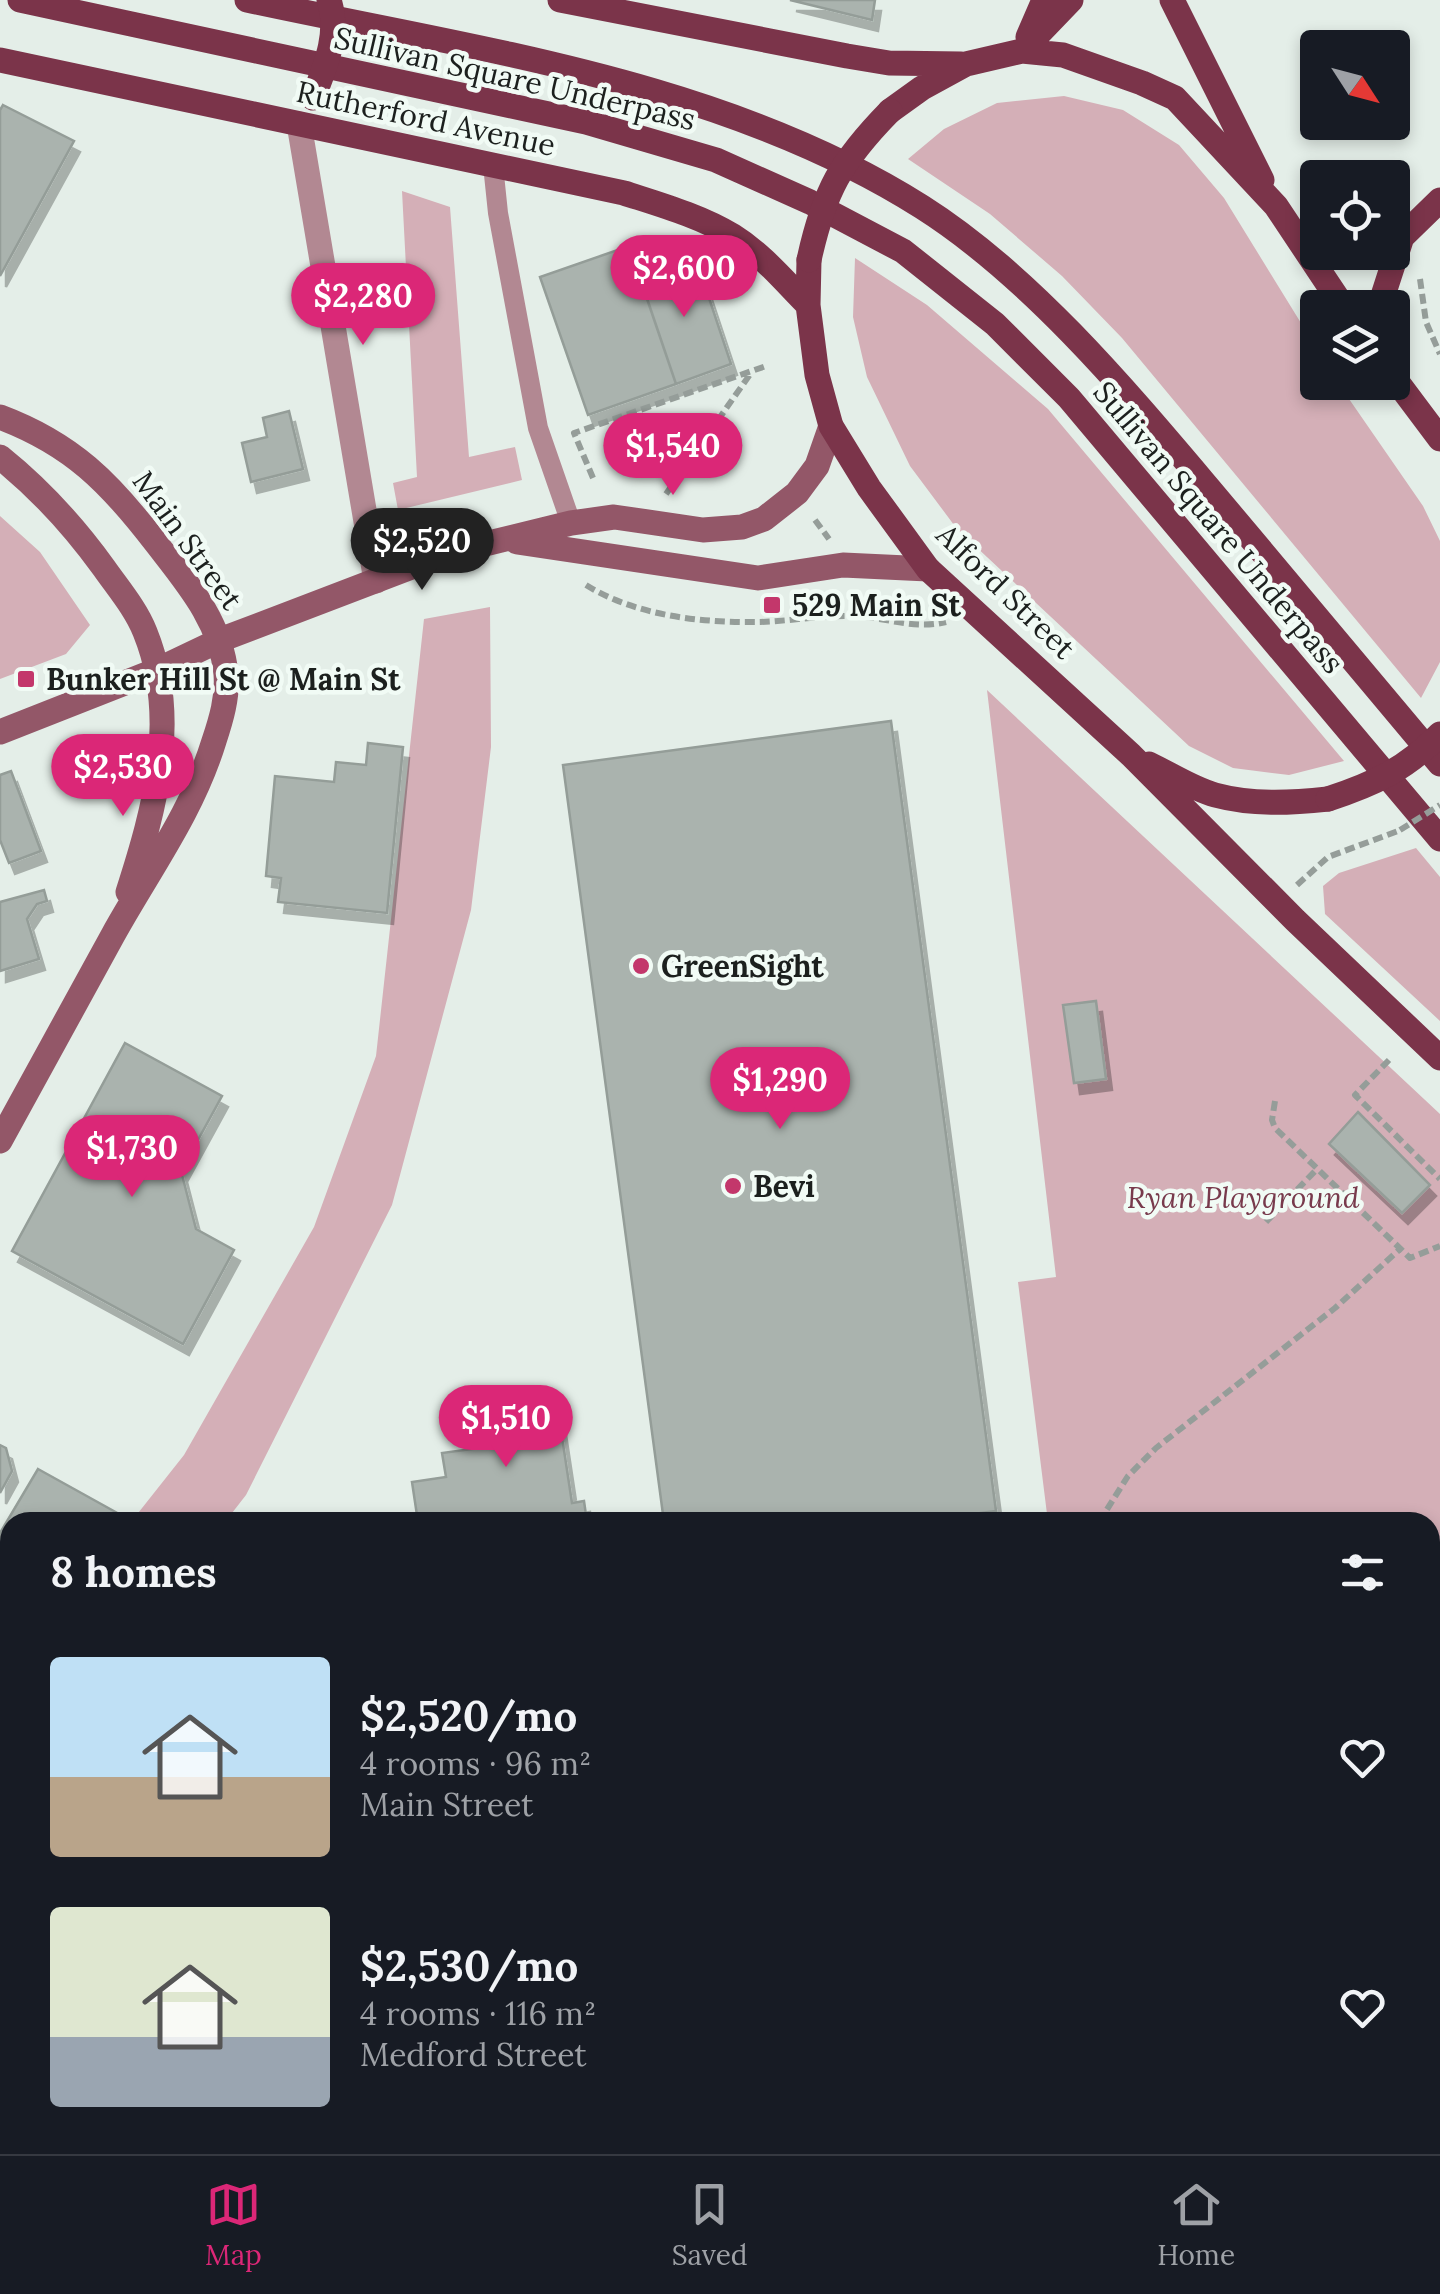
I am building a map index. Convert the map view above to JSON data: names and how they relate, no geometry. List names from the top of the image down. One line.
{"streets":{"main road":["Sullivan Square Underpass","Rutherford Avenue","Main Street","Alford Street"]},"crossings":[["Rutherford Avenue","Alford Street"],["Main Street","Alford Street"]],"parks":["Ryan Playground"],"places":{"transit":["529 Main St","Bunker Hill St @ Main St"],"other":["GreenSight","Bevi"]},"north":"bottom right","page":{"price":["$2,600","$2,280","$1,540","$2,520","$2,530","$1,290","$1,730","$1,510"],"heading":"8 homes","list":[{"name":"$2,520/mo","note":"4 rooms · 96 m² · Main Street"},{"name":"$2,530/mo","note":"4 rooms · 116 m² · Medford Street"}],"tabs":["Map","Saved","Home"]}}
